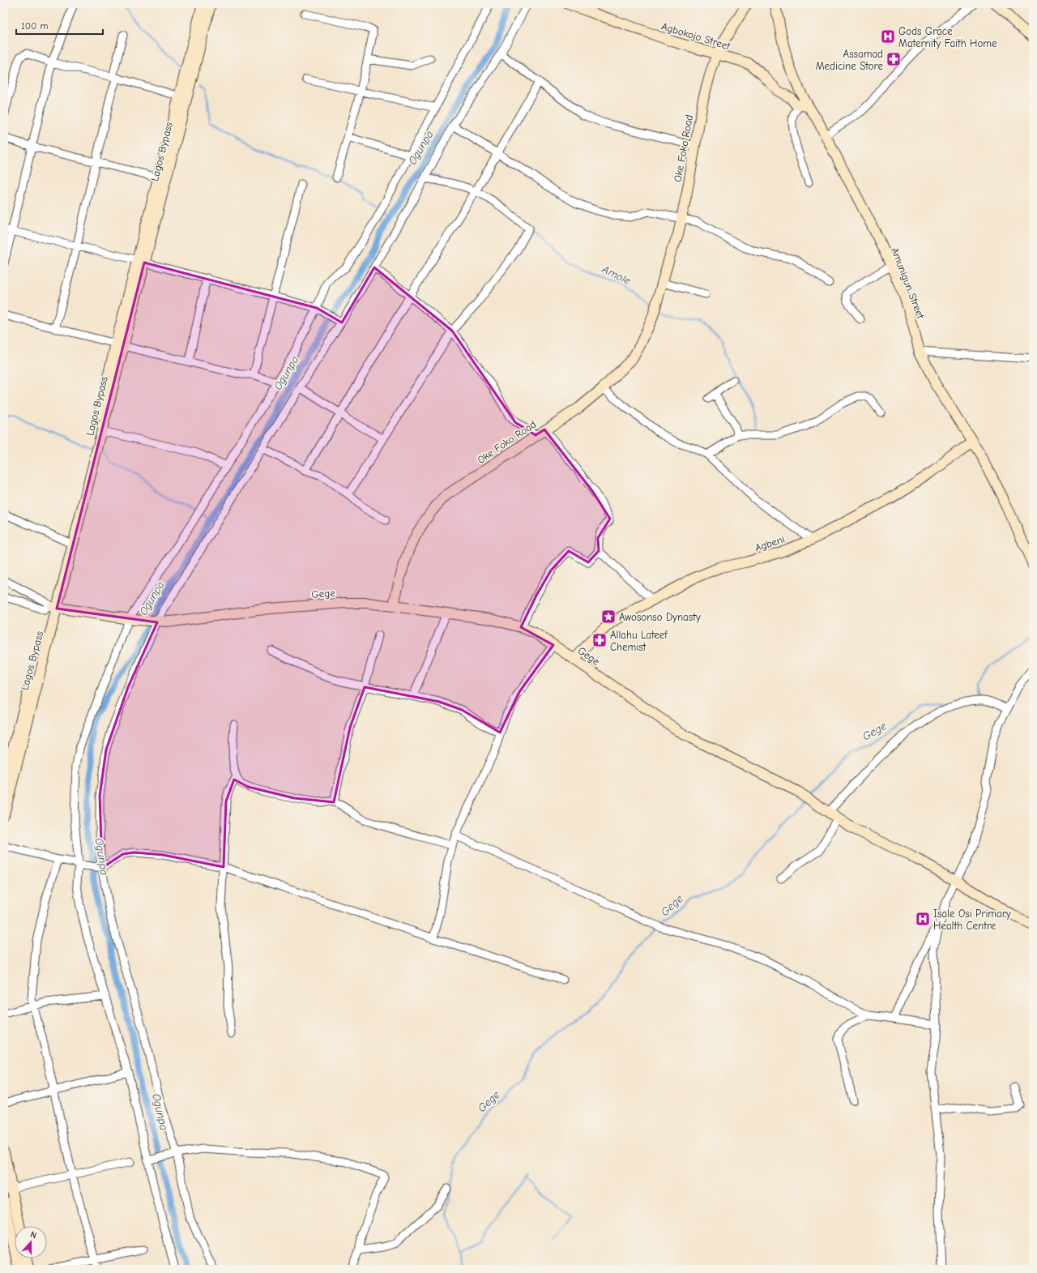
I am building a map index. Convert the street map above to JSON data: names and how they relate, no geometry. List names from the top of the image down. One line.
{"streets":{"street":["Agbokojo Street","Oke Foko Road","Lagos Bypass","Amunigun Street","Agbeni","Gege"]},"crossings":[["Agbokojo Street","Oke Foko Road"],["Agbokojo Street","Amunigun Street"],["Oke Foko Road","Gege"],["Lagos Bypass","Gege"],["Amunigun Street","Agbeni"],["Agbeni","Gege"]],"water":["Ogunpa","Amole","Gege"],"places":{"hospital":["Gods Grace Maternity Faith Home","Isale Osi Primary Health Centre"],"pharmacy":["Assamad Medicine Store","Allahu Lateef Chemist"],"place":["Awosonso Dynasty"]},"scale_bar":"100 m","north":"top"}
